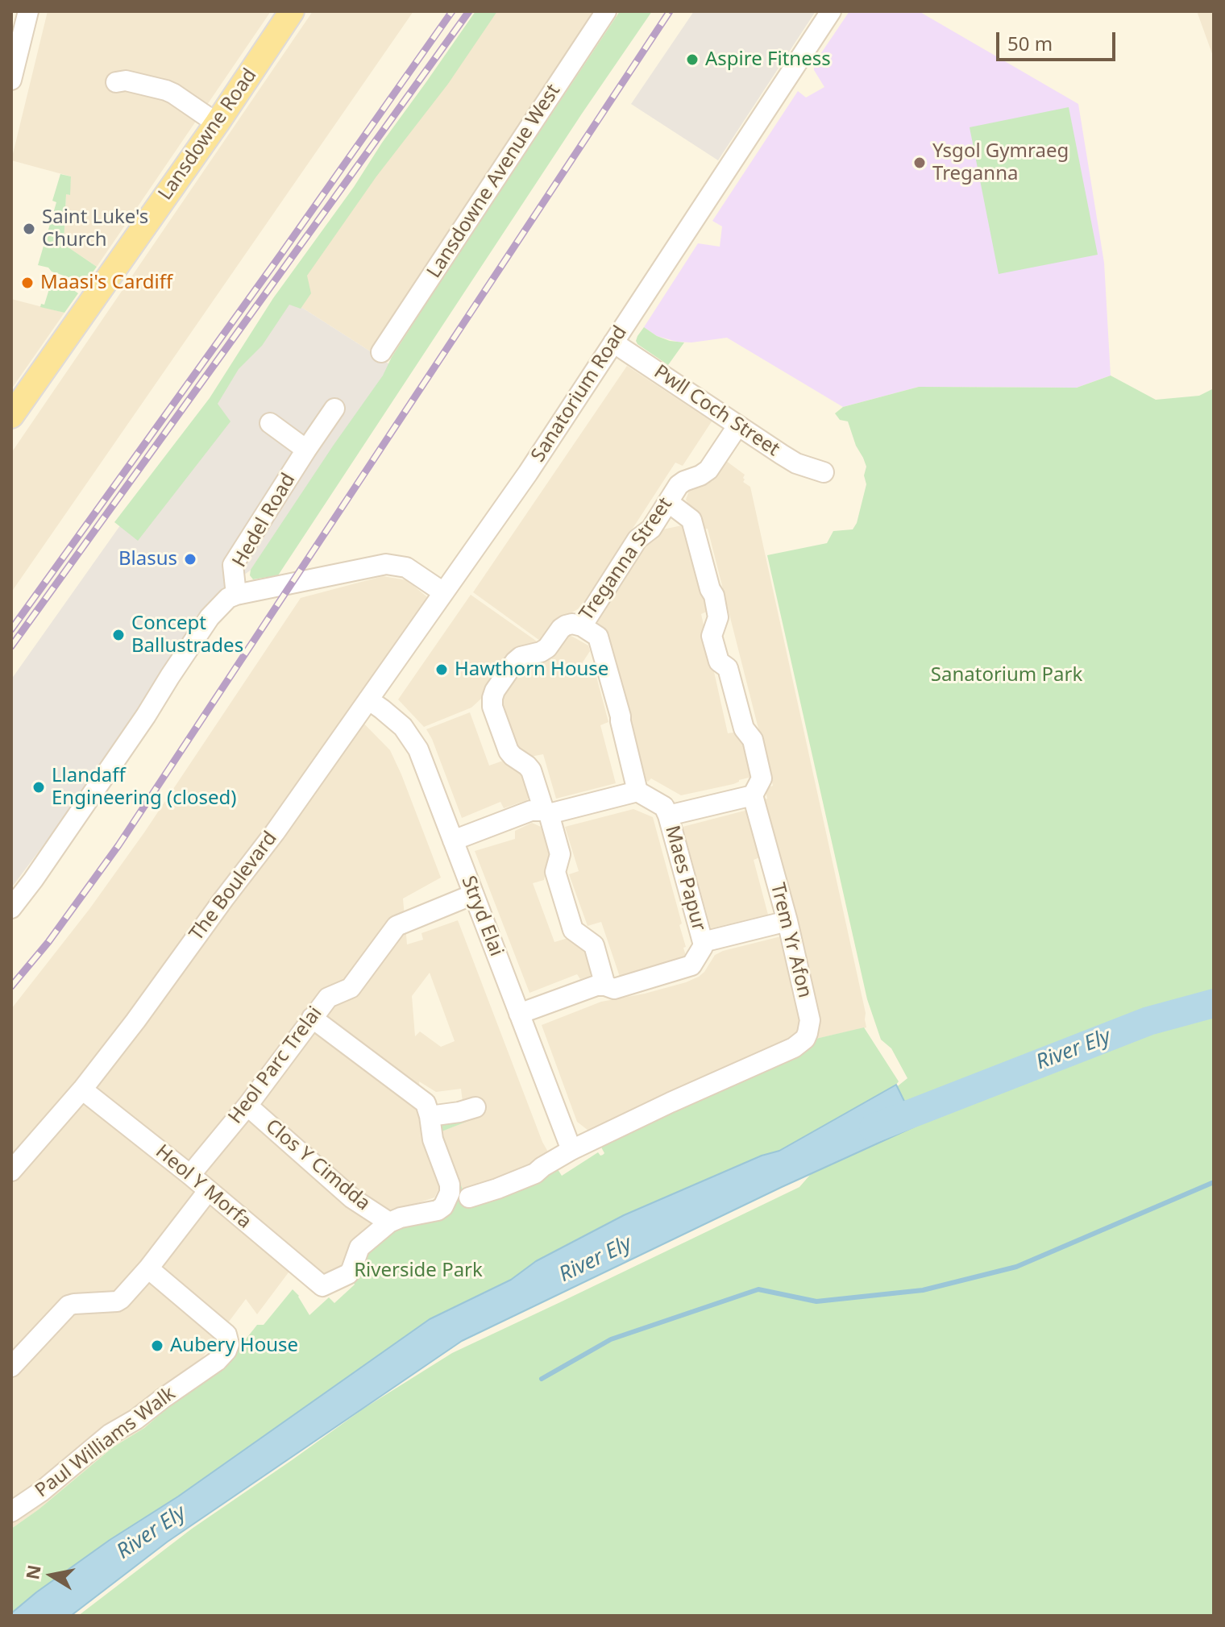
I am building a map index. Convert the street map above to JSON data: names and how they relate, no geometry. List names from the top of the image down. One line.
{"streets":{"main road":["Lansdowne Road"],"street":["Lansdowne Avenue West","Sanatorium Road","Pwll Coch Street","Hedel Road","Treganna Street","Maes Papur","The Boulevard","Stryd Elai","Trem Yr Afon","Heol Parc Trelai","Clos Y Cimdda","Heol Y Morfa","Paul Williams Walk"]},"crossings":[["Sanatorium Road","Pwll Coch Street"],["Sanatorium Road","The Boulevard"],["Pwll Coch Street","Treganna Street"],["Treganna Street","Trem Yr Afon"],["The Boulevard","Stryd Elai"],["The Boulevard","Heol Y Morfa"],["Stryd Elai","Trem Yr Afon"],["Stryd Elai","Heol Parc Trelai"],["Heol Parc Trelai","Clos Y Cimdda"],["Heol Parc Trelai","Heol Y Morfa"],["Clos Y Cimdda","Heol Y Morfa"]],"water":["River Ely"],"parks":["Sanatorium Park","Riverside Park"],"places":["Aspire Fitness","Ysgol Gymraeg Treganna","Saint Luke's Church","Maasi's Cardiff","Blasus","Concept Ballustrades","Hawthorn House","Llandaff Engineering (closed)","Aubery House"],"scale_bar":"50 m","north":"left"}
